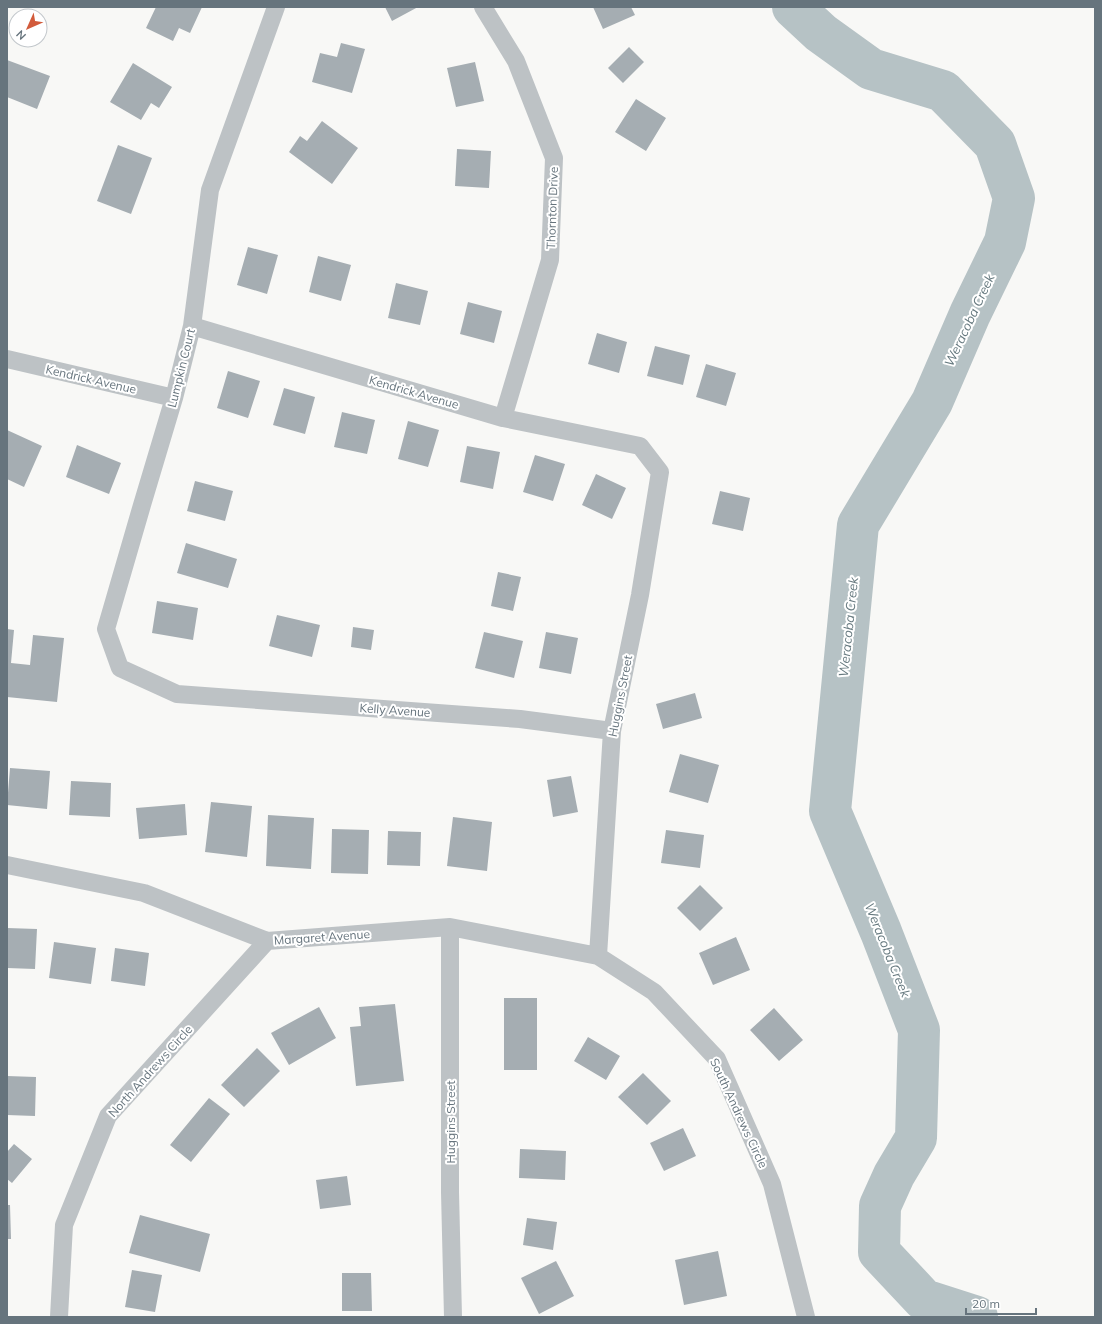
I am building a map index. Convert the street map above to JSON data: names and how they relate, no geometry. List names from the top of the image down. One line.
{"streets":{"street":["Thornton Drive","Lumpkin Court","Kendrick Avenue","Huggins Street","Kelly Avenue","Margaret Avenue","North Andrews Circle","South Andrews Circle"]},"crossings":[["Thornton Drive","Kendrick Avenue"],["Lumpkin Court","Kendrick Avenue"],["Lumpkin Court","Kelly Avenue"],["Kendrick Avenue","Huggins Street"],["Huggins Street","Kelly Avenue"],["Huggins Street","Margaret Avenue"],["Huggins Street","South Andrews Circle"],["Margaret Avenue","North Andrews Circle"],["Margaret Avenue","South Andrews Circle"]],"water":["Weracoba Creek"],"scale_bar":"20 m","north":"bottom left"}
